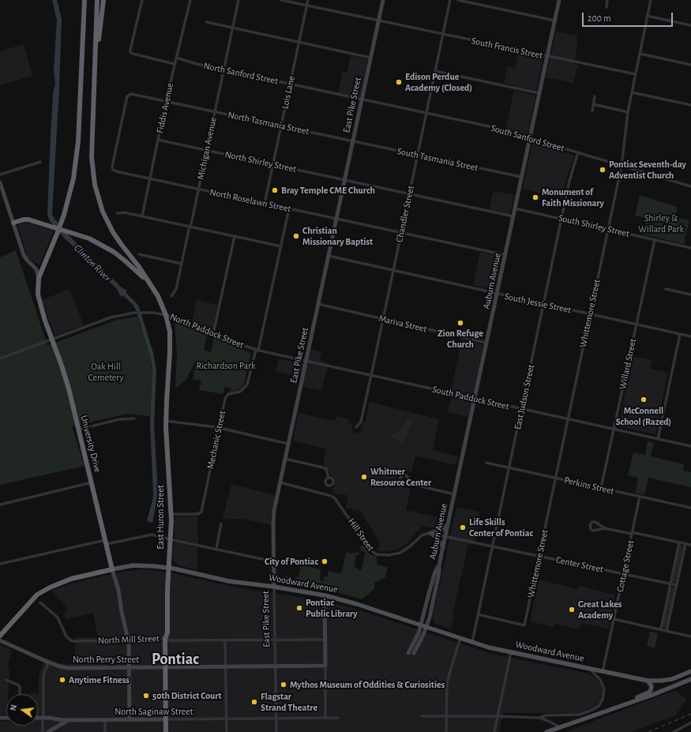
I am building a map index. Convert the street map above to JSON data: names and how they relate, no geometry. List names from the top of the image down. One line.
{"streets":{"highway":["University Drive","East Huron Street","Woodward Avenue"],"street":["South Francis Street","North Sanford Street","Lois Lane","East Pike Street","Fiddis Avenue","North Tasmania Street","South Sanford Street","Michigan Avenue","South Tasmania Street","North Shirley Street","North Roselawn Street","Chandler Street","South Shirley Street","Auburn Avenue","South Jessie Street","Whittemore Street","Mariva Street","North Paddock Street","Willard Street","East Judson Street","South Paddock Street","Mechanic Street","Perkins Street","Hill Street","Center Street","Cottage Street","North Mill Street","North Perry Street","North Saginaw Street"]},"crossings":[["South Francis Street","Lois Lane"],["South Francis Street","East Pike Street"],["South Francis Street","Chandler Street"],["South Francis Street","Auburn Avenue"],["South Francis Street","Whittemore Street"],["North Sanford Street","Lois Lane"],["North Sanford Street","East Pike Street"],["North Sanford Street","Fiddis Avenue"],["North Sanford Street","South Sanford Street"],["North Sanford Street","Michigan Avenue"],["Lois Lane","North Tasmania Street"],["Lois Lane","North Shirley Street"],["Lois Lane","North Roselawn Street"],["East Pike Street","North Tasmania Street"],["East Pike Street","South Sanford Street"],["East Pike Street","South Tasmania Street"],["East Pike Street","North Shirley Street"],["East Pike Street","North Roselawn Street"],["East Pike Street","South Jessie Street"],["East Pike Street","Mariva Street"],["East Pike Street","North Paddock Street"],["East Pike Street","South Paddock Street"],["East Pike Street","Hill Street"],["East Pike Street","Woodward Avenue"],["East Pike Street","North Mill Street"],["East Pike Street","North Perry Street"],["East Pike Street","North Saginaw Street"],["Fiddis Avenue","North Tasmania Street"],["Fiddis Avenue","North Shirley Street"],["Fiddis Avenue","North Roselawn Street"],["North Tasmania Street","Michigan Avenue"],["North Tasmania Street","South Tasmania Street"],["North Tasmania Street","North Roselawn Street"],["South Sanford Street","Chandler Street"],["South Sanford Street","Auburn Avenue"],["South Sanford Street","Whittemore Street"],["South Sanford Street","East Judson Street"],["Michigan Avenue","North Shirley Street"],["Michigan Avenue","North Roselawn Street"],["South Tasmania Street","Chandler Street"],["South Tasmania Street","Auburn Avenue"],["North Roselawn Street","Chandler Street"],["North Roselawn Street","Auburn Avenue"],["North Roselawn Street","Mechanic Street"],["Chandler Street","South Jessie Street"],["Chandler Street","Mariva Street"],["Chandler Street","South Paddock Street"],["South Shirley Street","Auburn Avenue"],["South Shirley Street","Whittemore Street"],["South Shirley Street","Willard Street"],["South Shirley Street","East Judson Street"],["Auburn Avenue","South Jessie Street"],["Auburn Avenue","Mariva Street"],["Auburn Avenue","South Paddock Street"],["Auburn Avenue","Center Street"],["Auburn Avenue","Woodward Avenue"],["South Jessie Street","Whittemore Street"],["South Jessie Street","Willard Street"],["South Jessie Street","East Judson Street"],["Whittemore Street","East Judson Street"],["Whittemore Street","South Paddock Street"],["Whittemore Street","Perkins Street"],["Whittemore Street","Center Street"],["North Paddock Street","South Paddock Street"],["North Paddock Street","Mechanic Street"],["North Paddock Street","University Drive"],["North Paddock Street","East Huron Street"],["Willard Street","South Paddock Street"],["Willard Street","Perkins Street"],["East Judson Street","South Paddock Street"],["East Judson Street","Perkins Street"],["East Judson Street","Center Street"],["East Judson Street","Woodward Avenue"],["Mechanic Street","East Huron Street"],["University Drive","Woodward Avenue"],["University Drive","North Mill Street"],["University Drive","North Perry Street"],["University Drive","North Saginaw Street"],["Perkins Street","Cottage Street"],["East Huron Street","Woodward Avenue"],["East Huron Street","North Mill Street"],["East Huron Street","North Perry Street"],["East Huron Street","North Saginaw Street"],["Center Street","Cottage Street"],["Cottage Street","Woodward Avenue"]],"districts":["Pontiac"],"water":["Clinton River"],"parks":["Shirley & Willard Park","Richardson Park","Oak Hill Cemetery"],"places":["Edison Perdue Academy (Closed)","Pontiac Seventh-day Adventist Church","Bray Temple CME Church","Monument of Faith Missionary","Christian Missionary Baptist","Zion Refuge Church","McConnell School (Razed)","Whitmer Resource Center","Life Skills Center of Pontiac","City of Pontiac","Pontiac Public Library","Great Lakes Academy","Anytime Fitness","Mythos Museum of Oddities & Curiosities","50th District Court","Flagstar Strand Theatre"],"scale_bar":"200 m","north":"left"}
